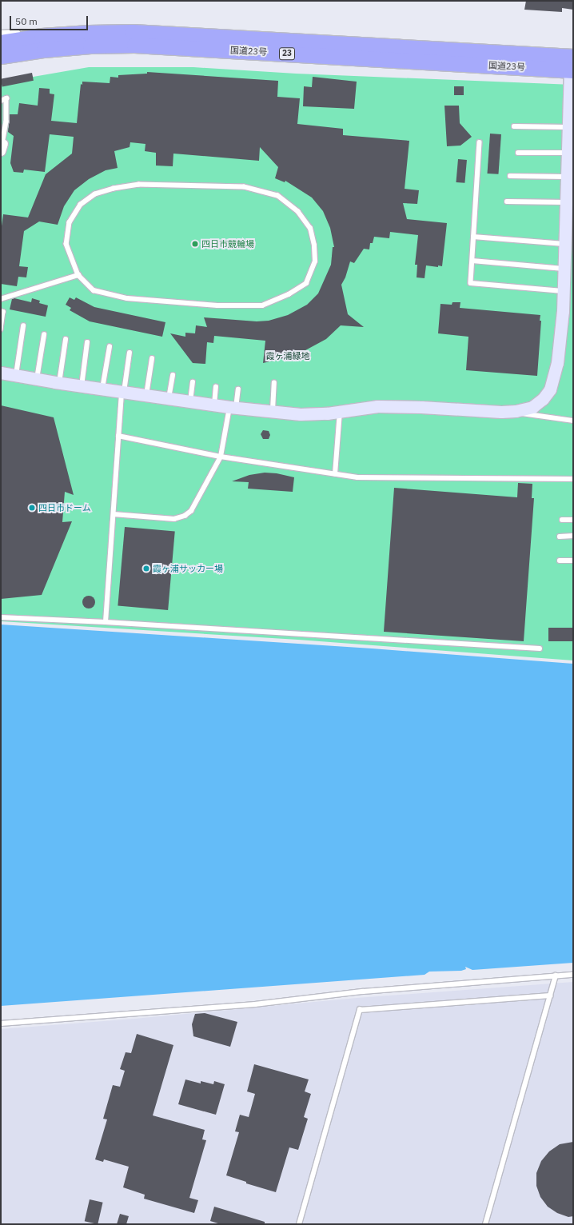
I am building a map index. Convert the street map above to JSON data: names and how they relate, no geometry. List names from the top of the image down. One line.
{"streets":{"highway":["国道23号","23"]},"parks":["霞ヶ浦緑地"],"places":["四日市競輪場","四日市ドーム","霞ヶ浦サッカー場"],"scale_bar":"50 m"}
